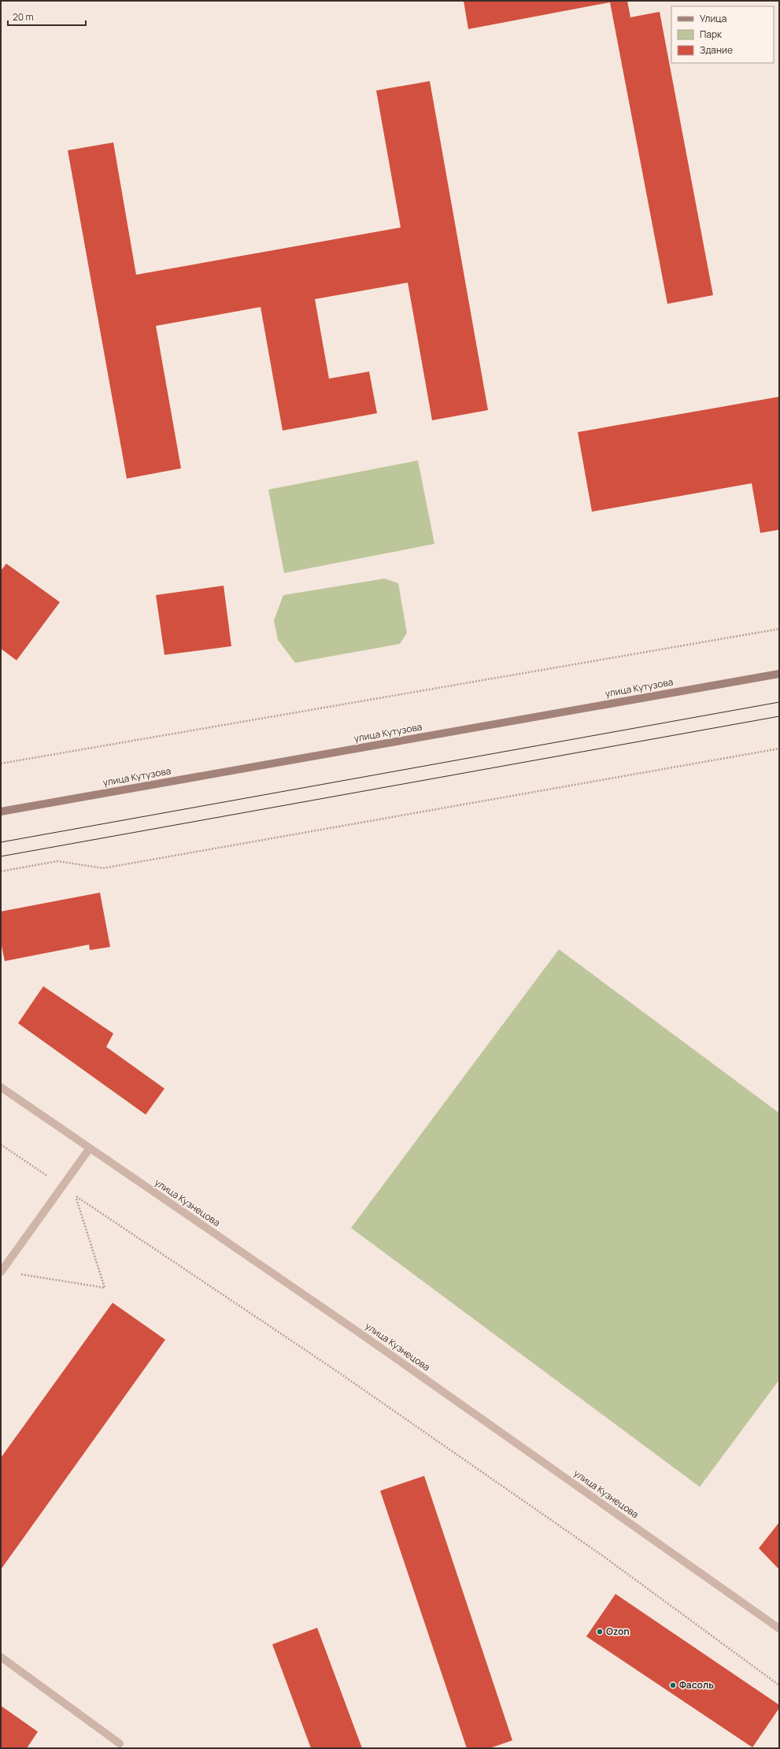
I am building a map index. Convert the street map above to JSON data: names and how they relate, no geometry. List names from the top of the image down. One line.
{"streets":{"main road":["улица Кутузова"],"street":["улица Кузнецова"]},"places":["Ozon","Фасоль"],"legend":["Улица","Парк","Здание"],"scale_bar":"20 m"}
